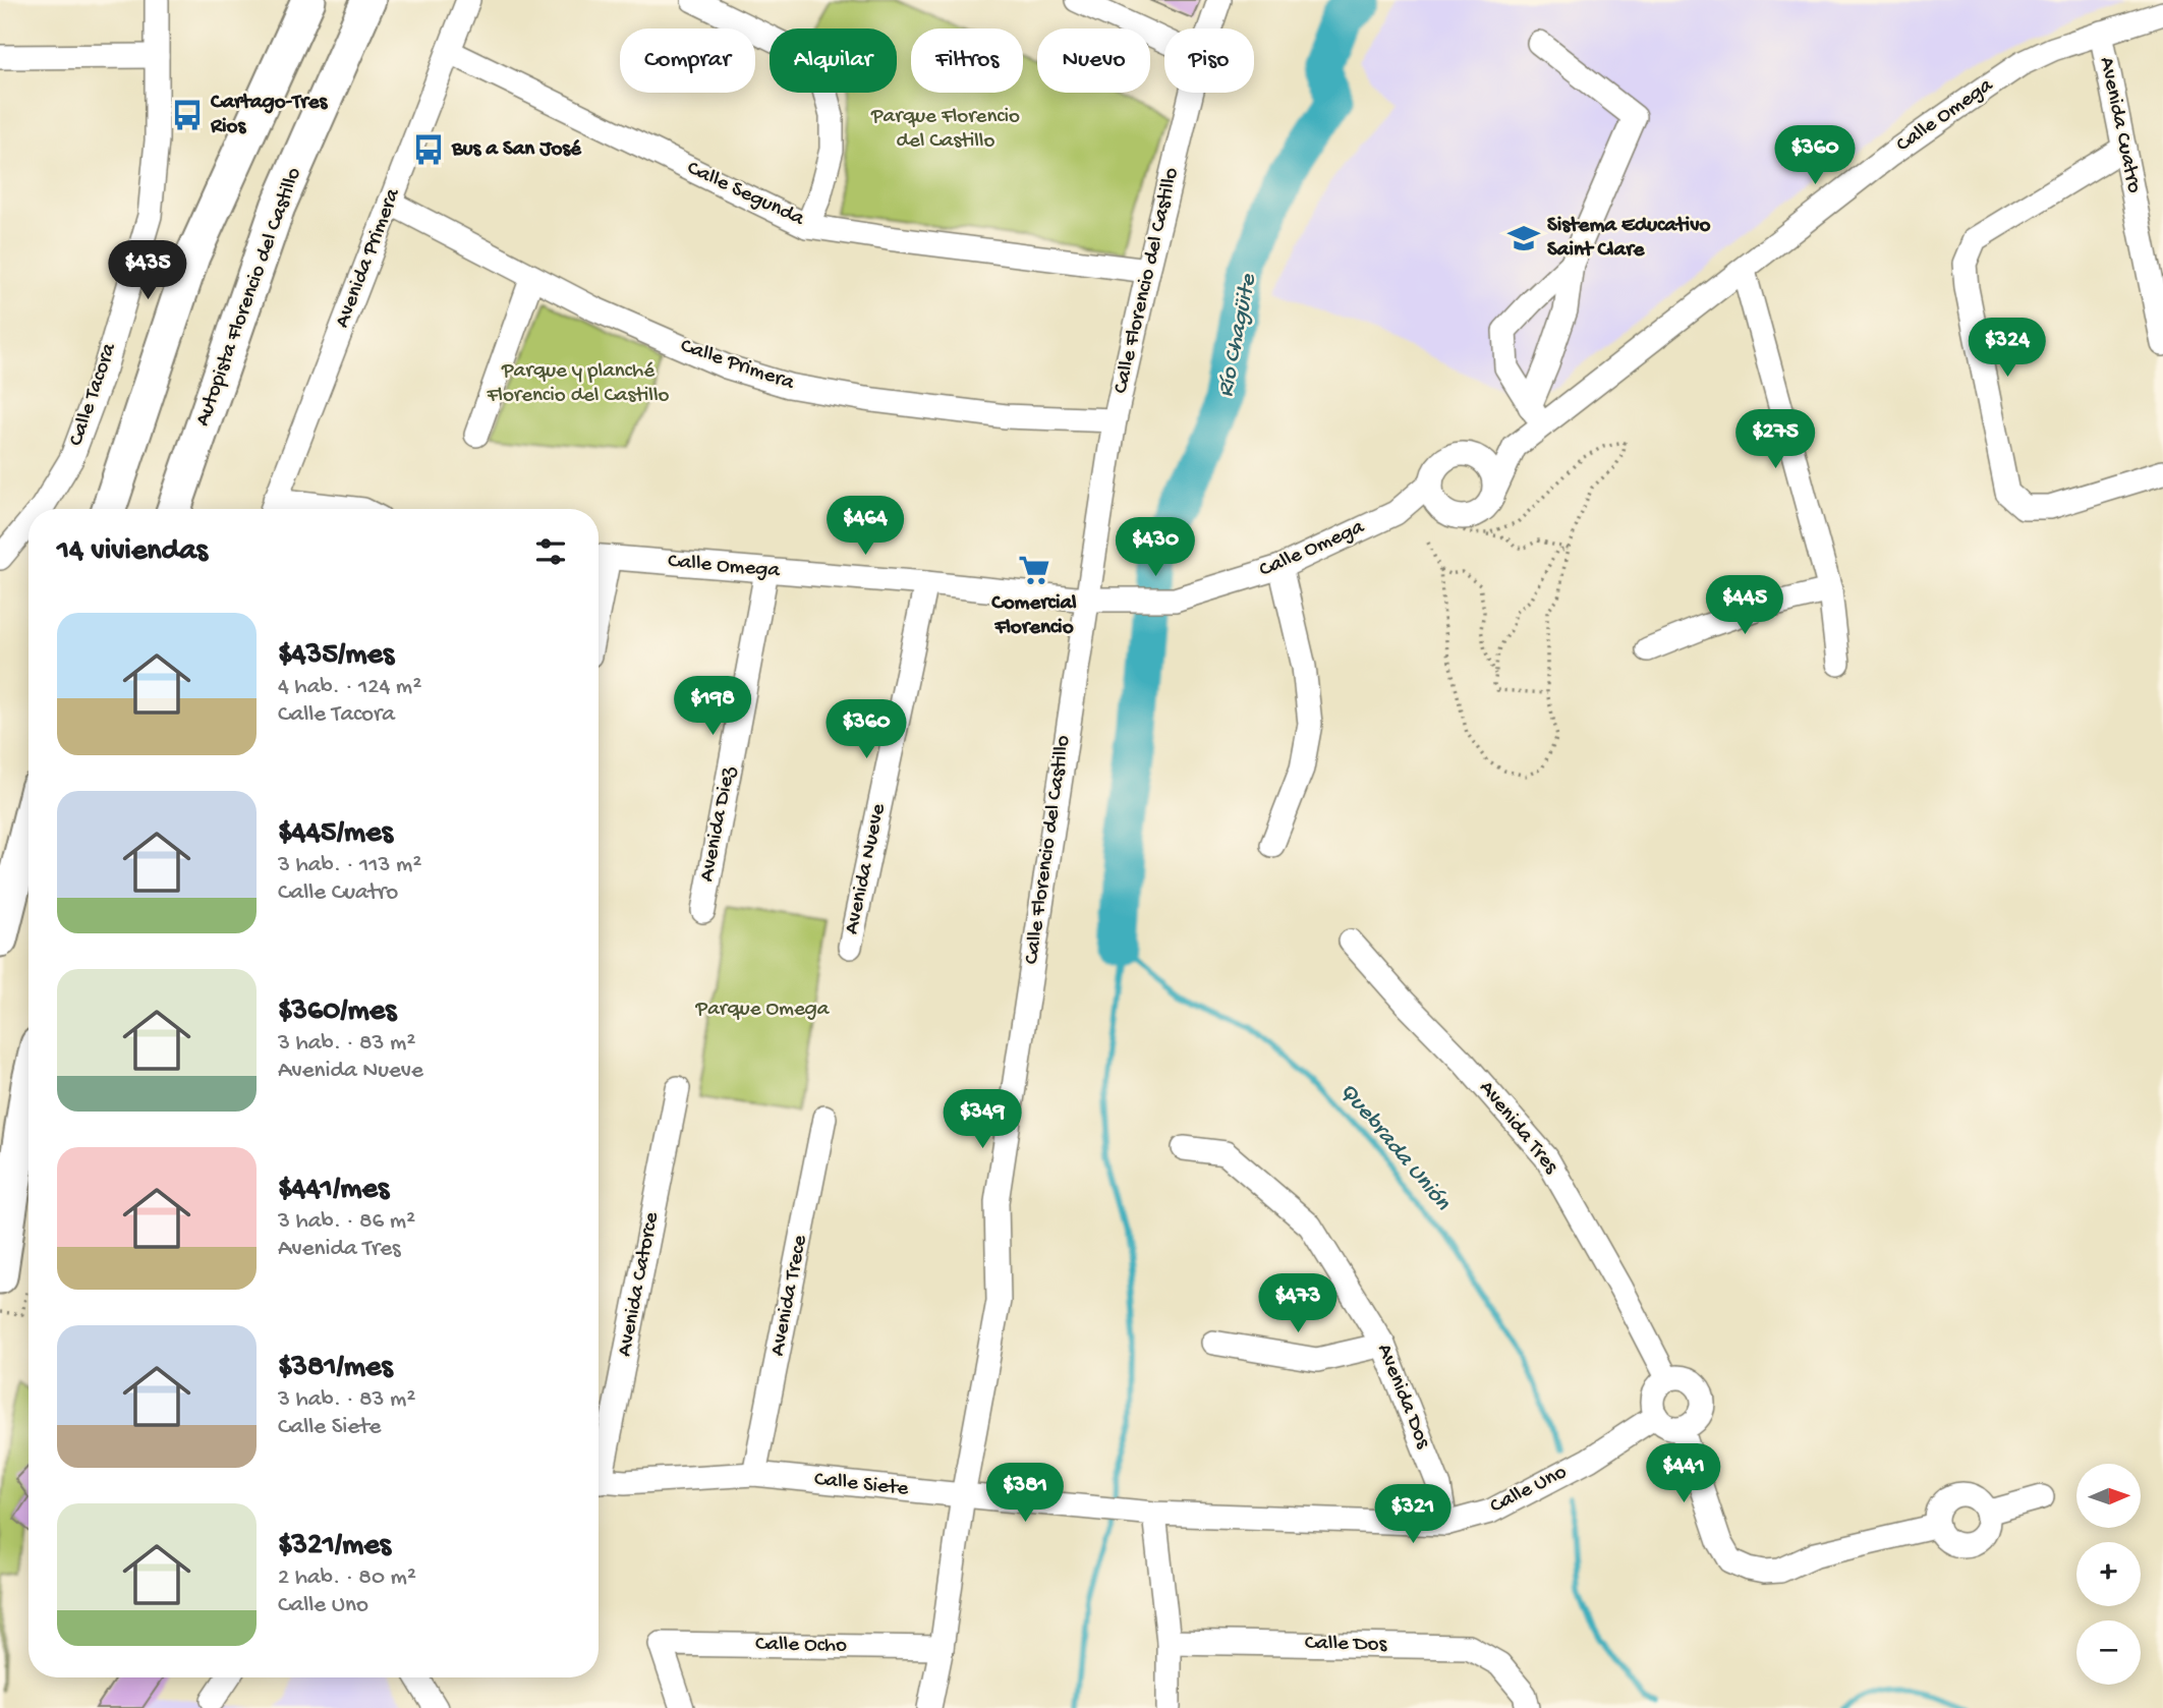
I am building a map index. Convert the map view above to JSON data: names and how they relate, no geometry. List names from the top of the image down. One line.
{"streets":{"highway":["Autopista Florencio del Castillo"],"street":["Calle Omega","Avenida Cuatro","Calle Segunda","Avenida Primera","Calle Florencio del Castillo","Calle Primera","Calle Tacora","Avenida Diez","Avenida Nueve","Avenida Tres","Avenida Catorce","Avenida Trece","Avenida Dos","Calle Siete","Calle Uno","Calle Dos","Calle Ocho"]},"crossings":[["Calle Omega","Avenida Cuatro"],["Calle Omega","Calle Florencio del Castillo"],["Calle Omega","Avenida Diez"],["Calle Omega","Avenida Nueve"],["Calle Segunda","Avenida Primera"],["Calle Segunda","Calle Florencio del Castillo"],["Avenida Primera","Calle Primera"],["Calle Florencio del Castillo","Calle Primera"],["Calle Florencio del Castillo","Calle Siete"],["Calle Florencio del Castillo","Calle Ocho"],["Avenida Tres","Calle Uno"],["Avenida Trece","Calle Siete"],["Avenida Dos","Calle Uno"],["Calle Siete","Calle Uno"]],"water":["Río Chagüite","Quebrada Unión"],"parks":["Parque Florencio del Castillo","Parque y planché Florencio del Castillo","Parque Omega"],"places":{"bus stop":["Cartago-Tres Rios","Bus a San José"],"school or university":["Sistema Educativo Saint Clare"],"supermarket":["Comercial Florencio"]},"north":"right","page":{"chip":["Comprar","Alquilar","Filtros","Nuevo","Piso"],"price":["$360","$435","$324","$275","$464","$430","$445","$198","$360","$349","$473","$441","$381","$321"],"heading":"14 viviendas","list":[{"name":"$435/mes","note":"4 hab. · 124 m² · Calle Tacora"},{"name":"$445/mes","note":"3 hab. · 113 m² · Calle Cuatro"},{"name":"$360/mes","note":"3 hab. · 83 m² · Avenida Nueve"},{"name":"$441/mes","note":"3 hab. · 86 m² · Avenida Tres"},{"name":"$381/mes","note":"3 hab. · 83 m² · Calle Siete"},{"name":"$321/mes","note":"2 hab. · 80 m² · Calle Uno"}],"map_buttons":["+","−"]}}
